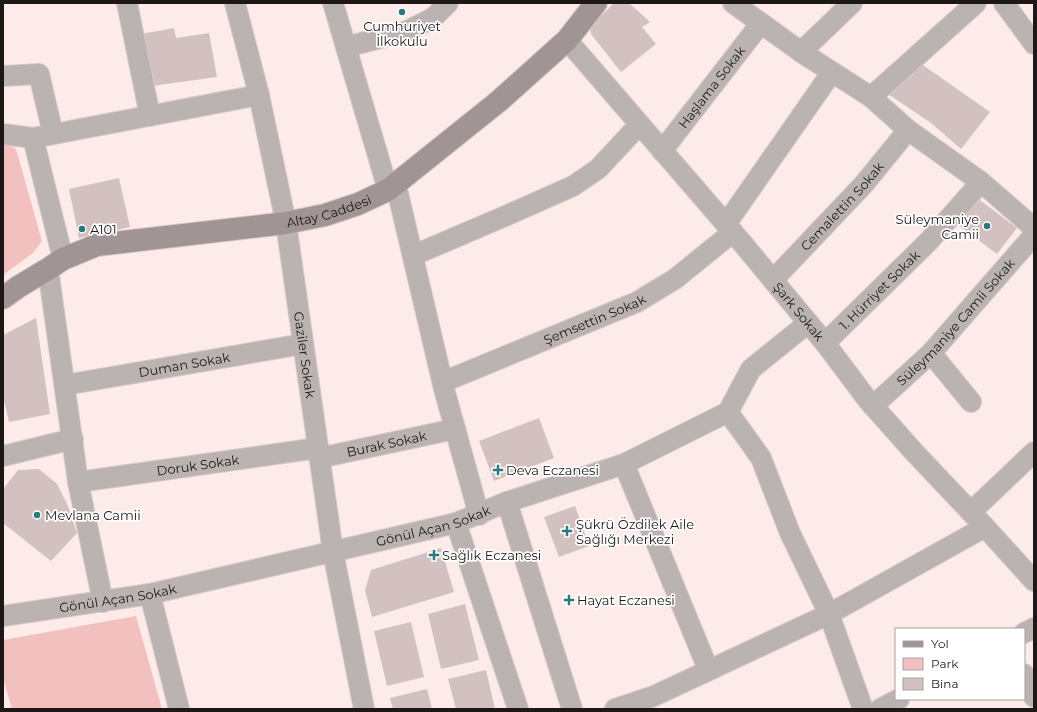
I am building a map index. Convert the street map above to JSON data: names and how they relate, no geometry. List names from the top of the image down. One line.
{"streets":{"main road":["Altay Caddesi"],"street":["Haşlama Sokak","Cemalettin Sokak","1. Hürriyet Sokak","Şark Sokak","Şemsettin Sokak","Süleymaniye Camii Sokak","Gaziler Sokak","Duman Sokak","Burak Sokak","Doruk Sokak","Gönül Açan Sokak"]},"crossings":[["Haşlama Sokak","Şark Sokak"],["Cemalettin Sokak","Şark Sokak"],["Altay Caddesi","Şark Sokak"],["Altay Caddesi","Gaziler Sokak"],["1. Hürriyet Sokak","Şark Sokak"],["Şark Sokak","Şemsettin Sokak"],["Şark Sokak","Süleymaniye Camii Sokak"],["Gaziler Sokak","Duman Sokak"],["Gaziler Sokak","Burak Sokak"],["Gaziler Sokak","Doruk Sokak"],["Gaziler Sokak","Gönül Açan Sokak"],["Burak Sokak","Doruk Sokak"]],"places":{"other":["Cumhuriyet İlkokulu","Süleymaniye Camii","A101","Mevlana Camii"],"health":["Deva Eczanesi","Şükrü Özdilek Aile Sağlığı Merkezi","Sağlık Eczanesi","Hayat Eczanesi"]},"legend":["Yol","Park","Bina"]}
